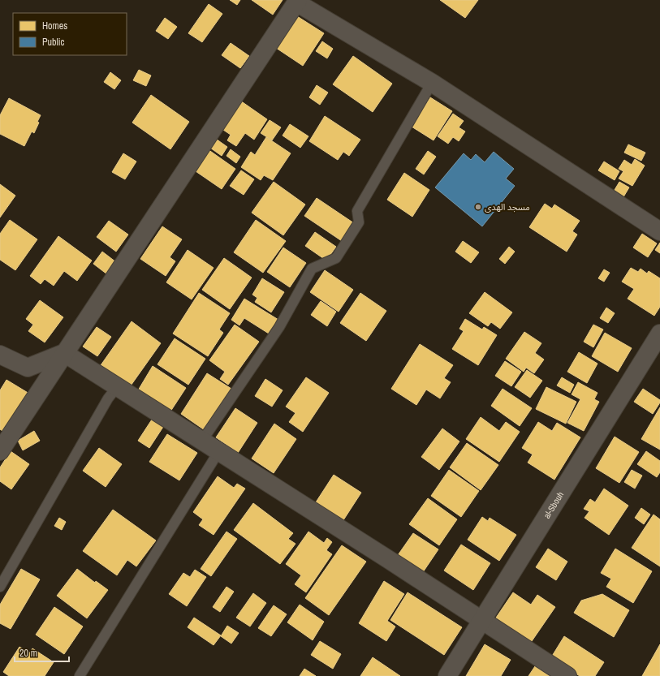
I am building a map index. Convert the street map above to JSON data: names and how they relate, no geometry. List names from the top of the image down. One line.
{"streets":{"street":["al-Sbouh"]},"places":["مسجد الهدى"],"legend":["Homes","Public"],"scale_bar":"20 m"}
